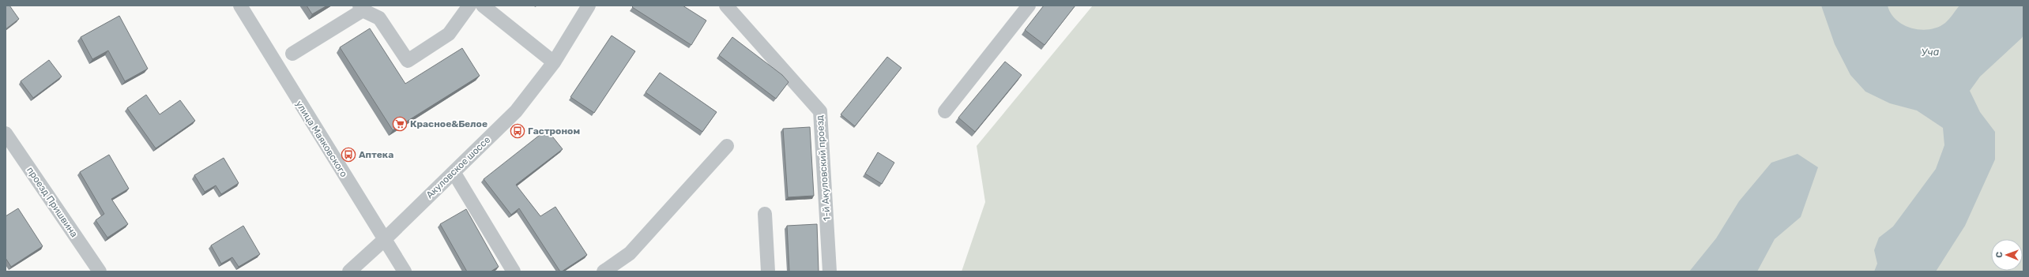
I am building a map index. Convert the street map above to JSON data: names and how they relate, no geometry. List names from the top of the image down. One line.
{"streets":{"street":["улица Маяковского","Акуловское шоссе","1-й Акуловский проезд","проезд Пришвина"]},"crossings":[["улица Маяковского","Акуловское шоссе"]],"water":["Уча"],"places":{"supermarket":["Красное&Белое"],"bus stop":["Гастроном","Аптека"]},"north":"left"}
